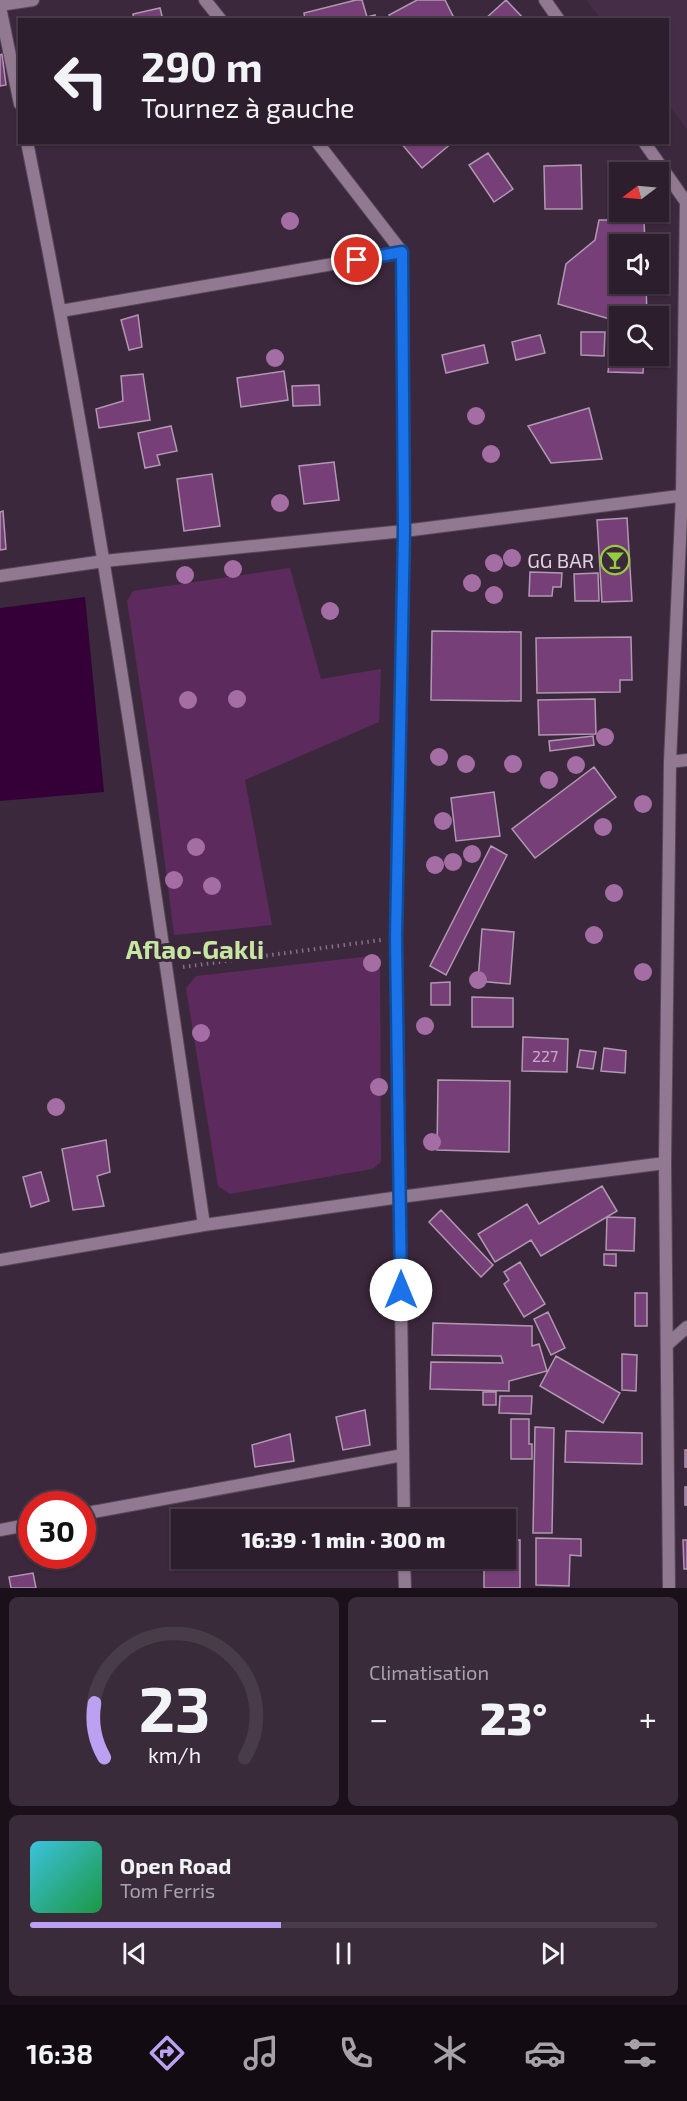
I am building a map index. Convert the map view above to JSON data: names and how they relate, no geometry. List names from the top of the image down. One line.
{"districts":["Aflao-Gakli"],"places":{"bar":["GG BAR"]},"house_numbers":["227"],"north":"left","page":{"turn":["290 m","Tournez à gauche"],"limit":"30","trip":"16:39 · 1 min · 300 m","tile":"Climatisation","heat":["−","23°","+"],"song":["Open Road","Tom Ferris"],"tabs":"16:38","gauge":["23","km/h"]}}
